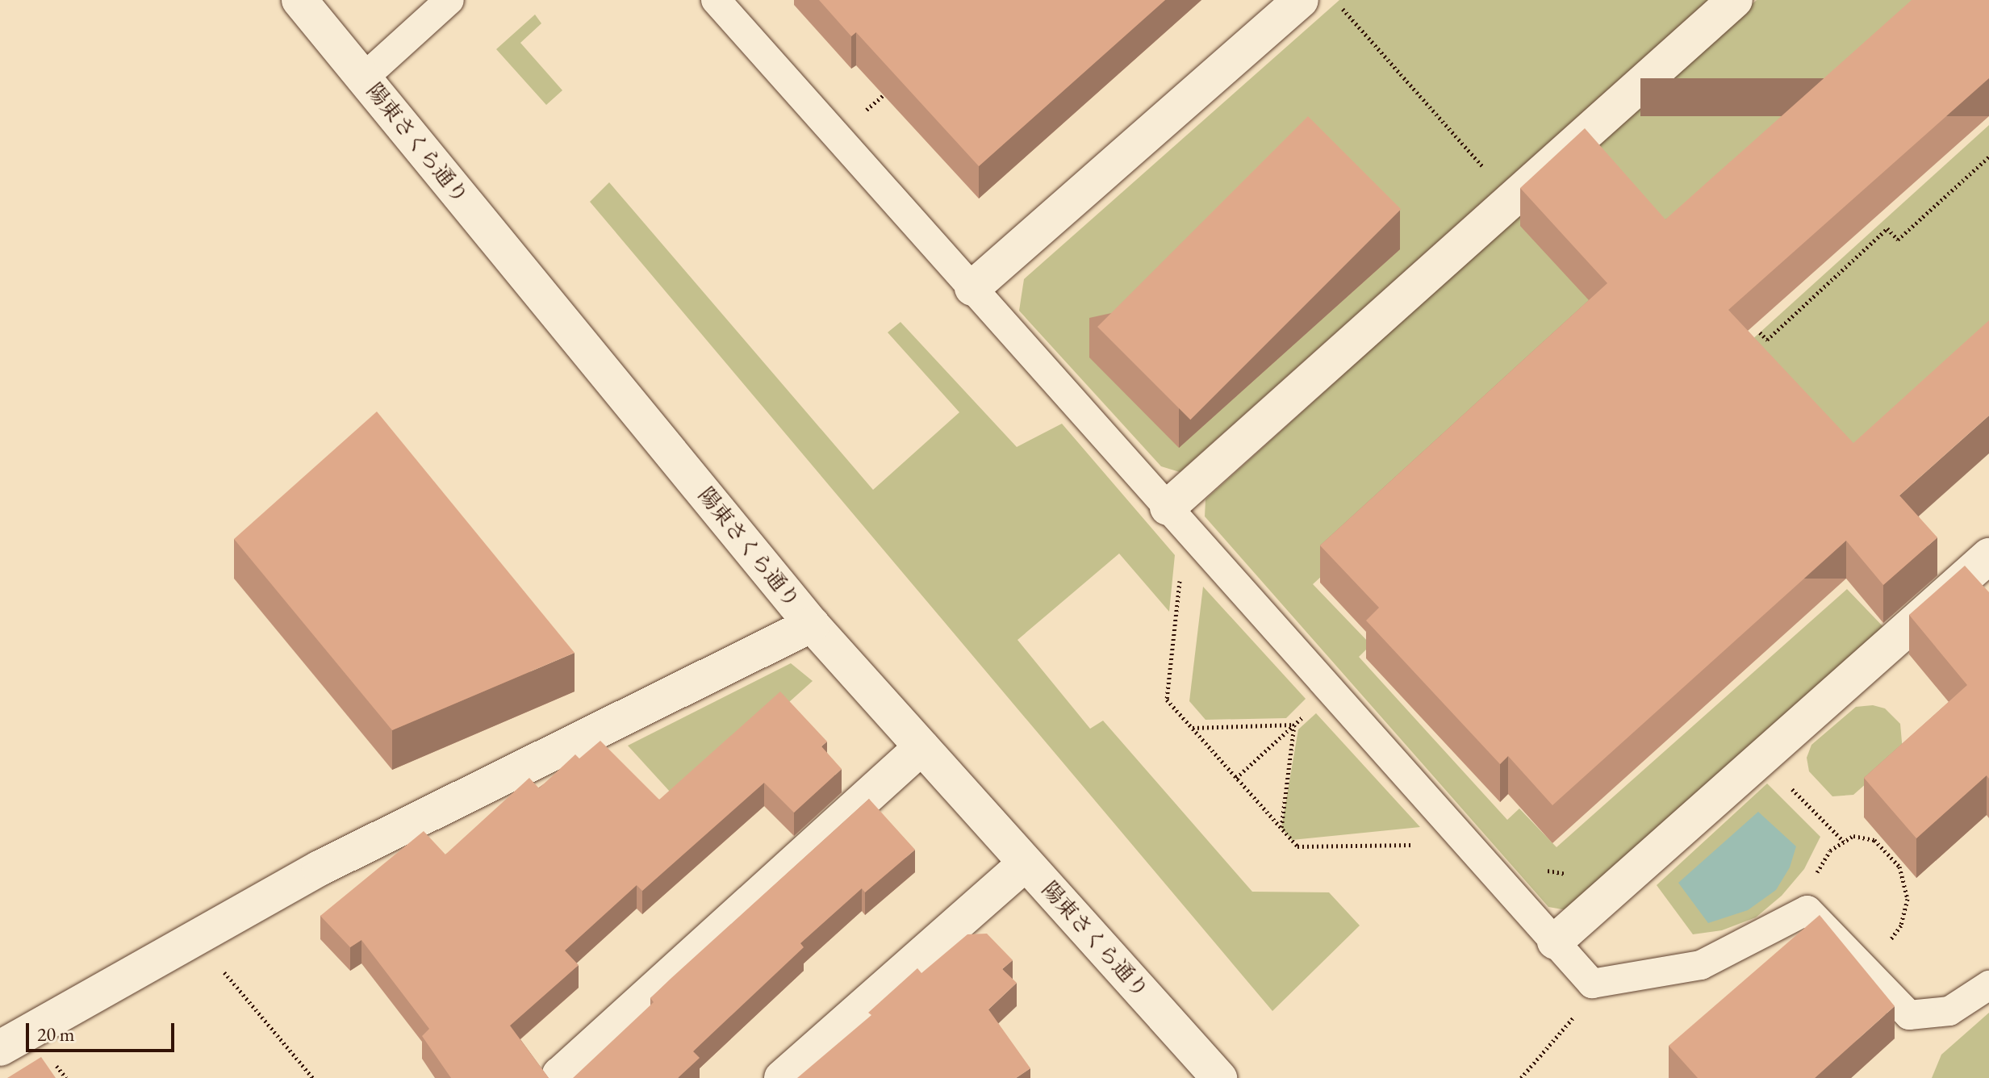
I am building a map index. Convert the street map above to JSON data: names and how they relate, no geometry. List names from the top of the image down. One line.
{"streets":{"street":["陽東さくら通り"]},"scale_bar":"20 m"}
